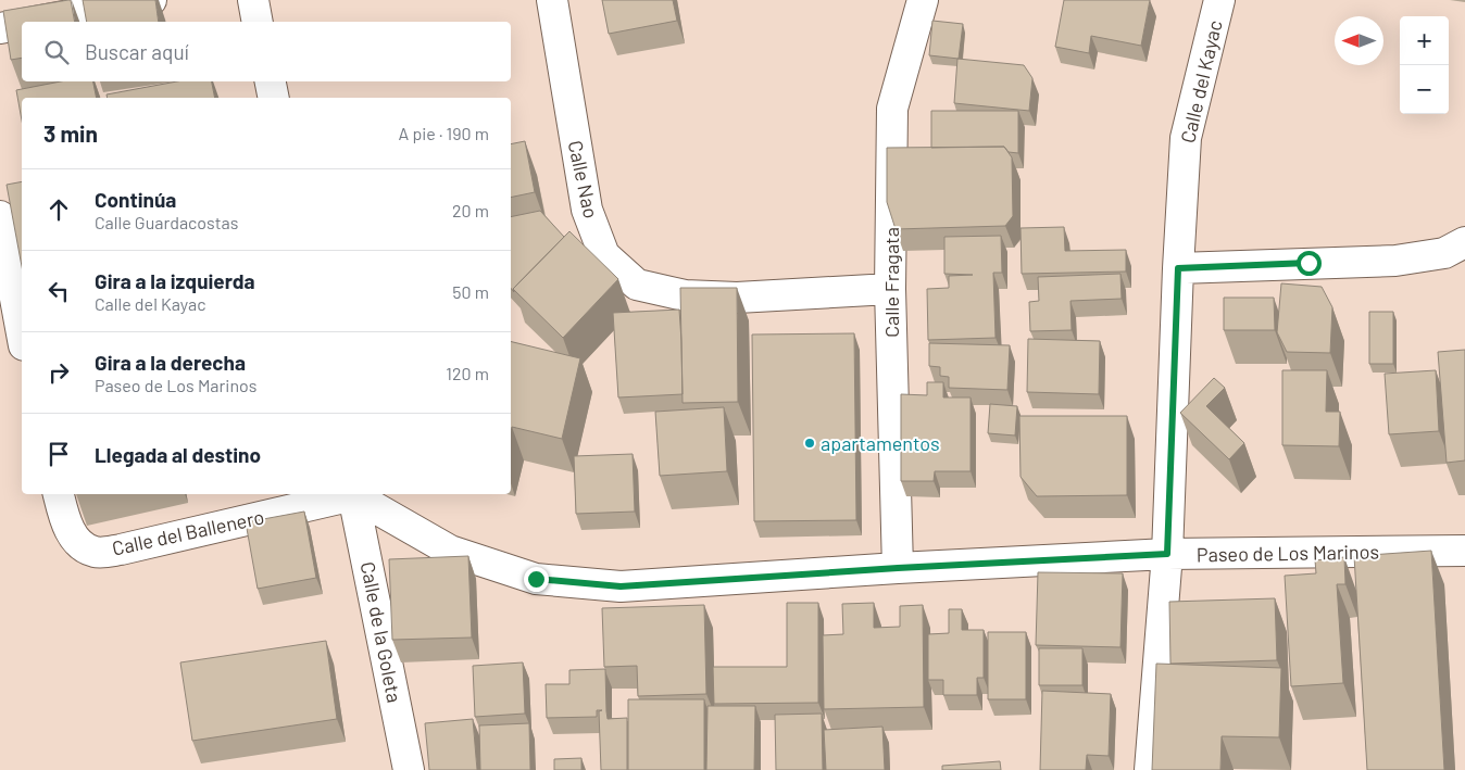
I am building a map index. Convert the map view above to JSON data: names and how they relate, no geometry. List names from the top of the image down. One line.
{"streets":{"street":["Calle del Kayac","Calle Nao","Calle Fragata","Calle del Ballenero","Paseo de Los Marinos","Calle de la Goleta"]},"crossings":[["Calle del Kayac","Paseo de Los Marinos"],["Calle Nao","Calle Fragata"],["Calle Fragata","Paseo de Los Marinos"]],"places":["apartamentos"],"north":"left","page":{"map_buttons":["+","−"],"search":"Buscar aquí","heading":["3 min","A pie · 190 m"],"list":[["Continúa","Calle Guardacostas","20 m"],["Gira a la izquierda","Calle del Kayac","50 m"],["Gira a la derecha","Paseo de Los Marinos","120 m"],"Llegada al destino"]}}
